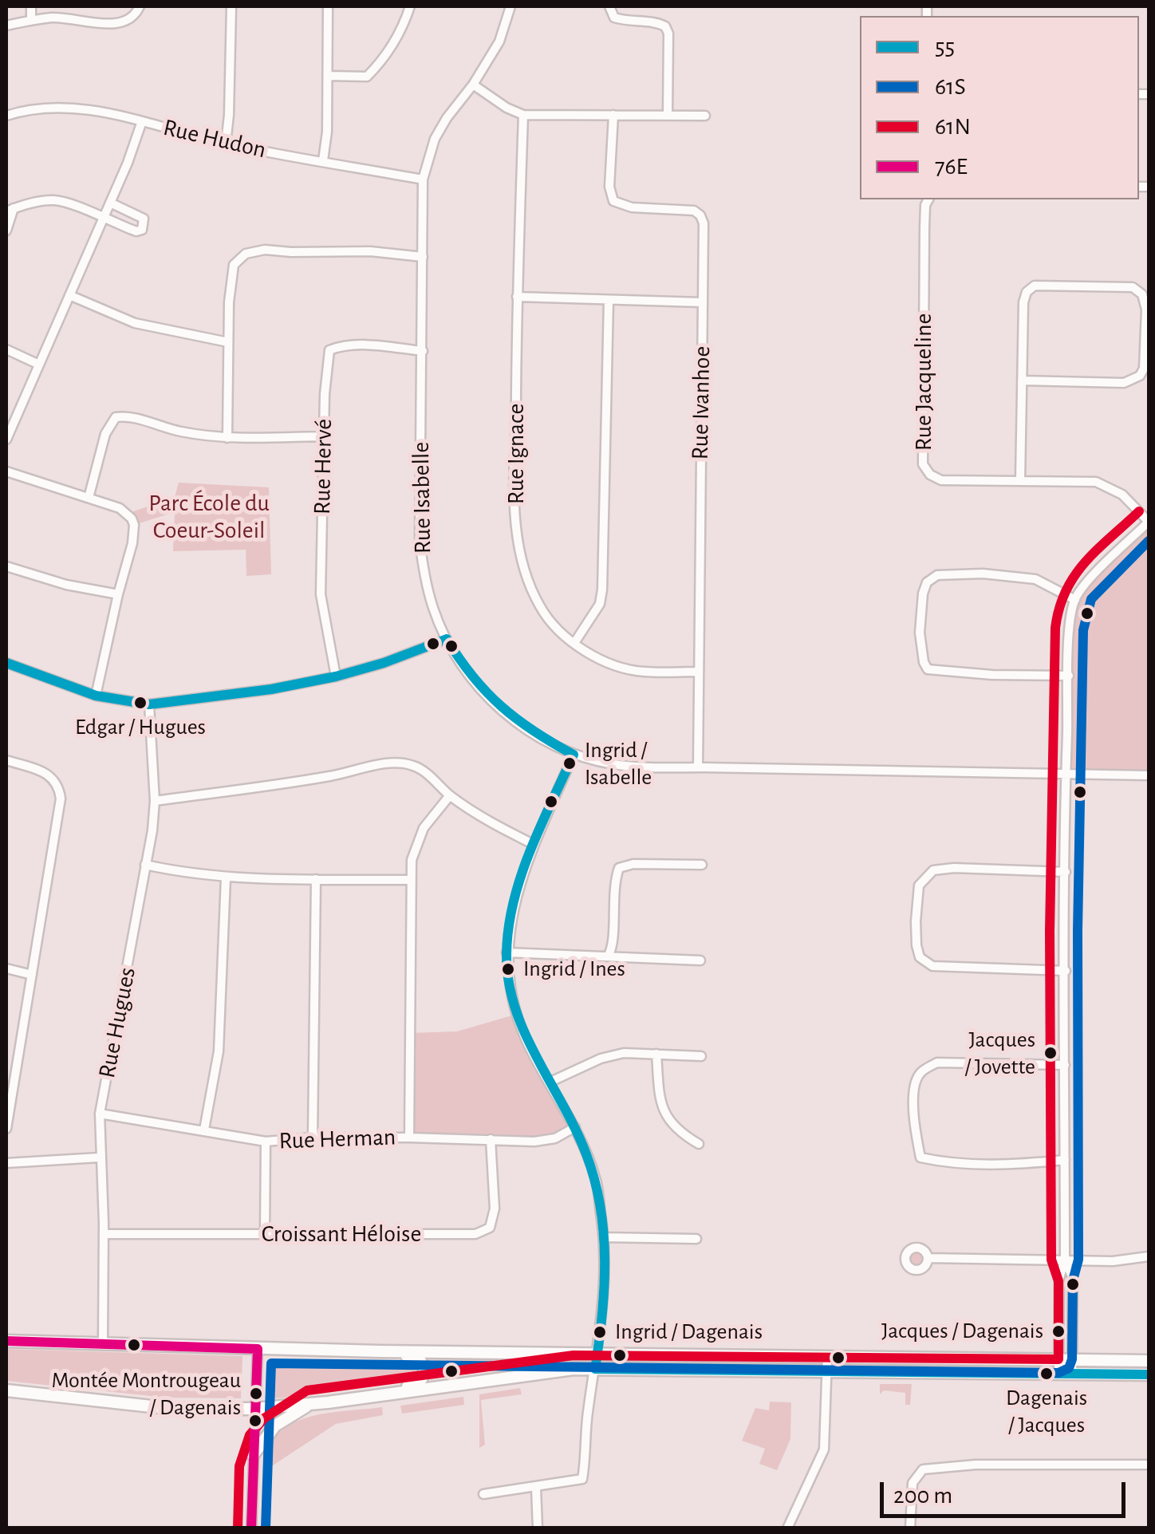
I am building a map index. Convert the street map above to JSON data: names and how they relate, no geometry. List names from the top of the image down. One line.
{"streets":{"street":["Rue Hudon","Rue Jacqueline","Rue Ivanhoe","Rue Ignace","Rue Hervé","Rue Isabelle","Rue Hugues","Rue Herman","Croissant Héloise"]},"crossings":[["Rue Hudon","Rue Isabelle"],["Rue Ivanhoe","Rue Ignace"],["Rue Ivanhoe","Rue Isabelle"],["Rue Hervé","Rue Isabelle"],["Rue Hugues","Rue Herman"],["Rue Hugues","Croissant Héloise"],["Rue Herman","Croissant Héloise"]],"parks":["Parc École du Coeur-Soleil"],"places":["Edgar / Hugues","Ingrid / Isabelle","Ingrid / Ines","Jacques / Jovette","Jacques / Dagenais","Ingrid / Dagenais","Dagenais / Jacques","Montée Montrougeau / Dagenais"],"lines":["transit line 61N","transit line 61S","transit line 55","transit line 76E"],"legend":["55","61S","61N","76E"],"scale_bar":"200 m"}
